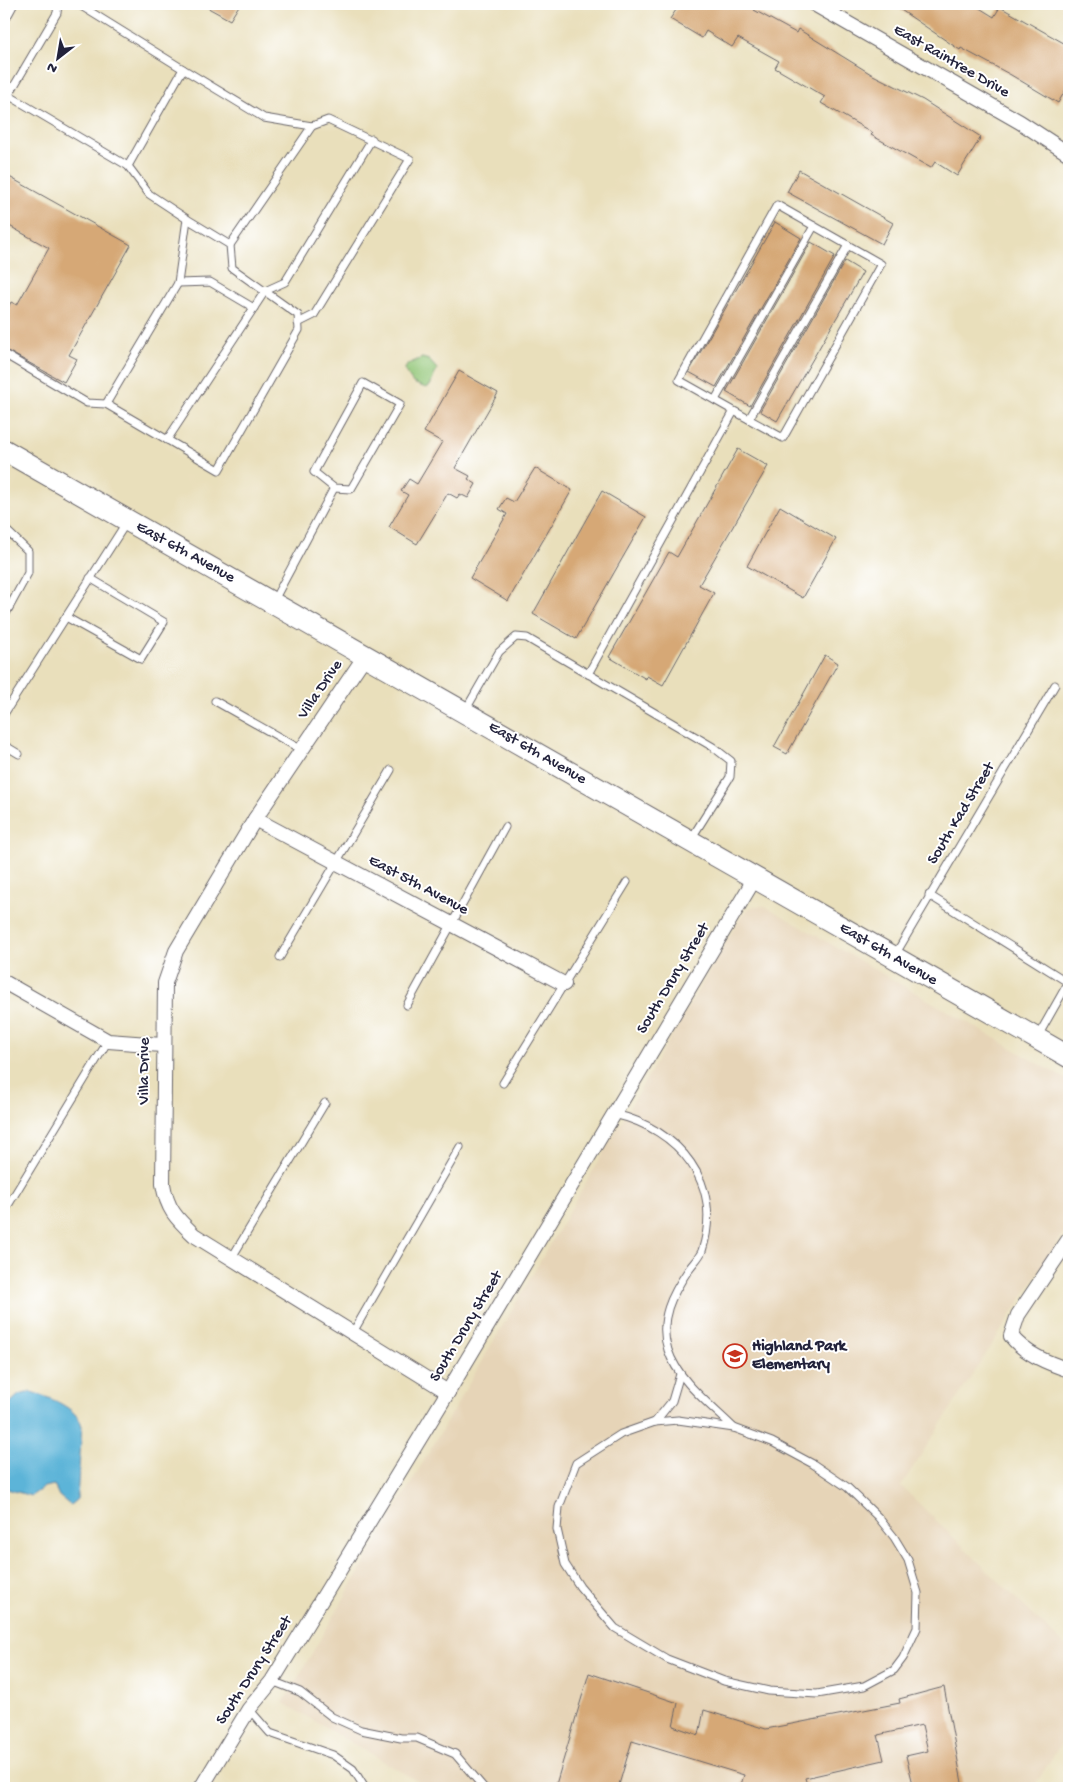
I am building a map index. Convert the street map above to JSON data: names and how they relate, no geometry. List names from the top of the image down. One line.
{"streets":{"main road":["East 6th Avenue"],"street":["East Raintree Drive","Villa Drive","East 5th Avenue","South Drury Street"],"lane":["South Kad Street"]},"crossings":[["East 6th Avenue","Villa Drive"],["East 6th Avenue","South Kad Street"],["East 6th Avenue","South Drury Street"],["Villa Drive","East 5th Avenue"],["Villa Drive","South Drury Street"]],"places":{"school or university":["Highland Park Elementary"]},"north":"bottom left"}
